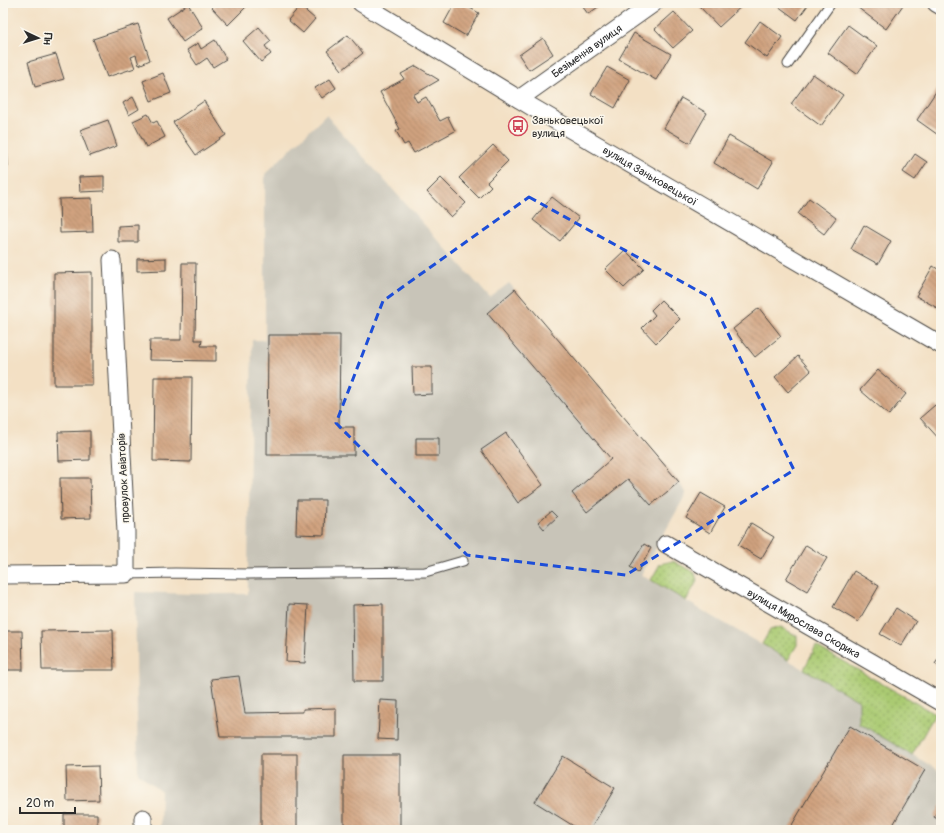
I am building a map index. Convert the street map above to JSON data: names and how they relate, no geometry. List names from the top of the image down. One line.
{"streets":{"street":["Безіменна вулиця","вулиця Заньковецької","провулок Авіаторів","вулиця Мирослава Скорика"]},"crossings":[["Безіменна вулиця","вулиця Заньковецької"]],"places":{"bus stop":["Заньковецької вулиця"]},"scale_bar":"20 m","north":"right"}
